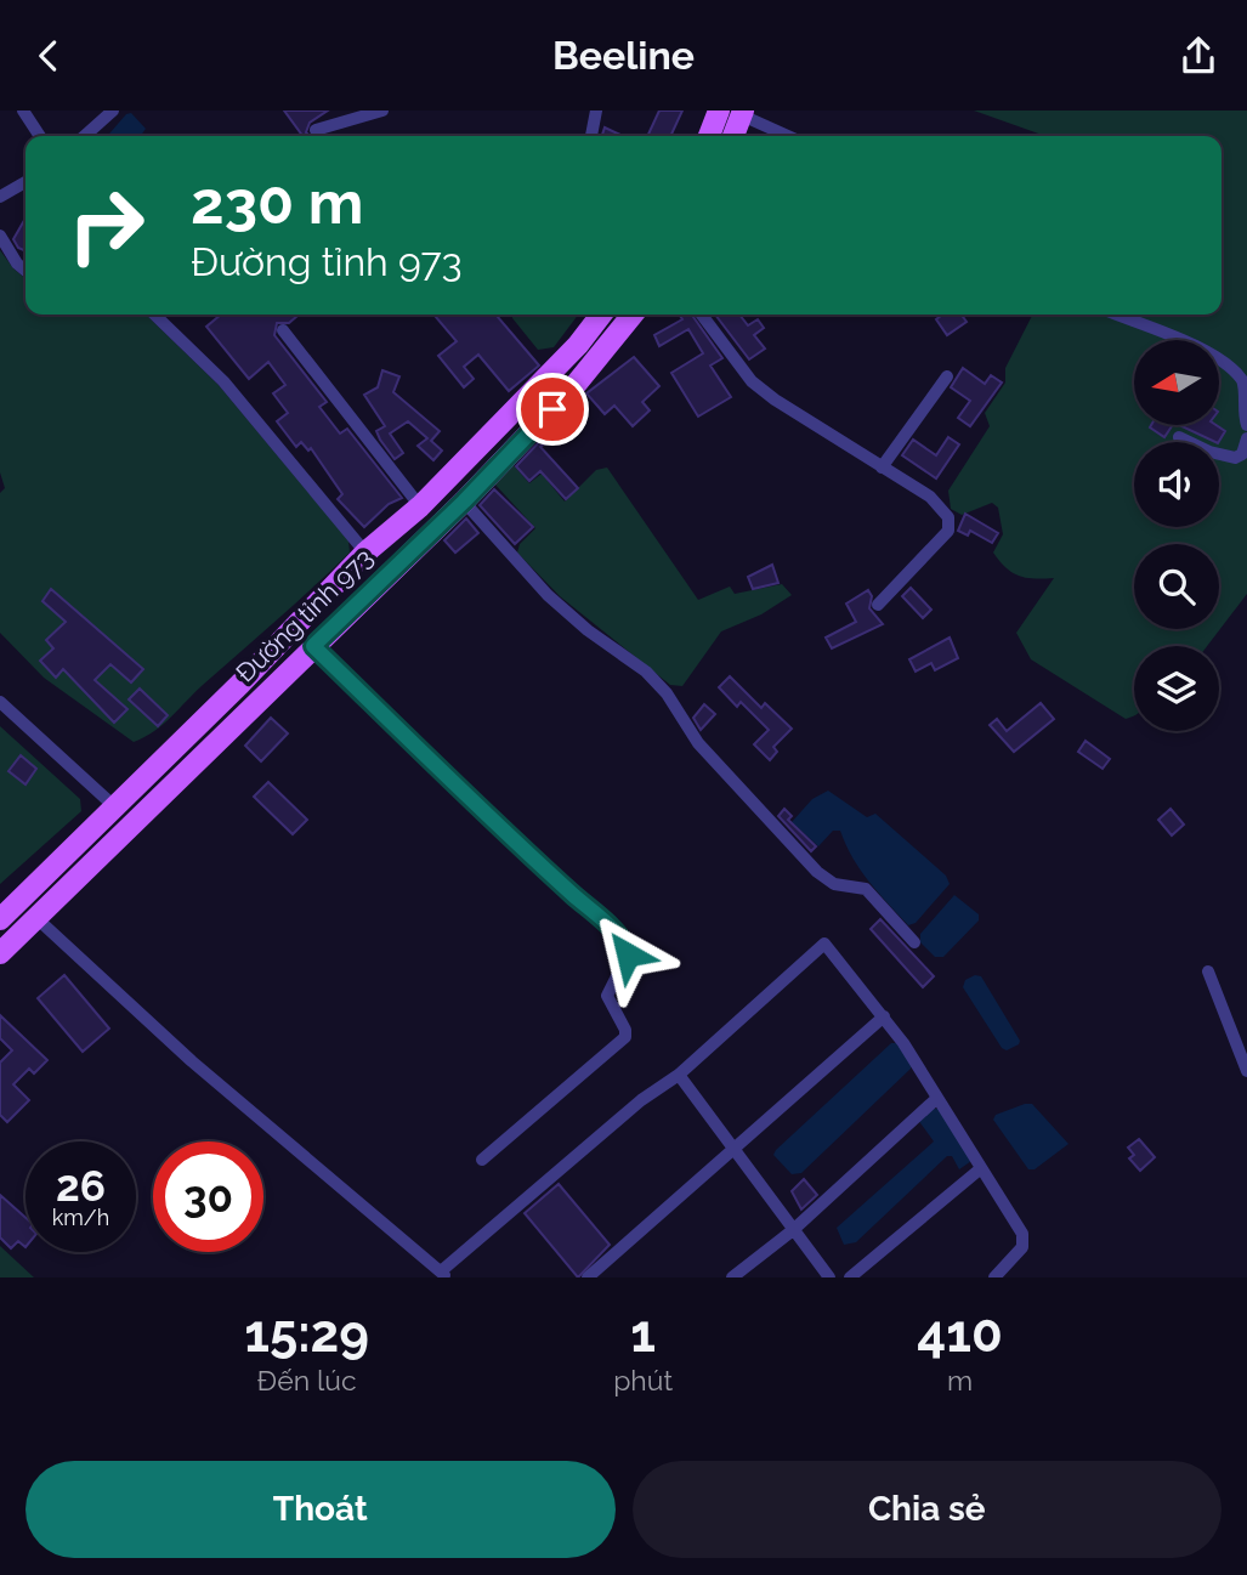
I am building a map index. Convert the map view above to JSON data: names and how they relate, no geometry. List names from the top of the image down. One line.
{"streets":{"main road":["Đường tỉnh 973"]},"north":"left","page":{"header":"Beeline","turn":["230 m","Đường tỉnh 973"],"speed":"26 km/h","limit":"30","eta":["15:29","Đến lúc","1","phút","410","m"],"buttons":["Thoát","Chia sẻ"]}}
